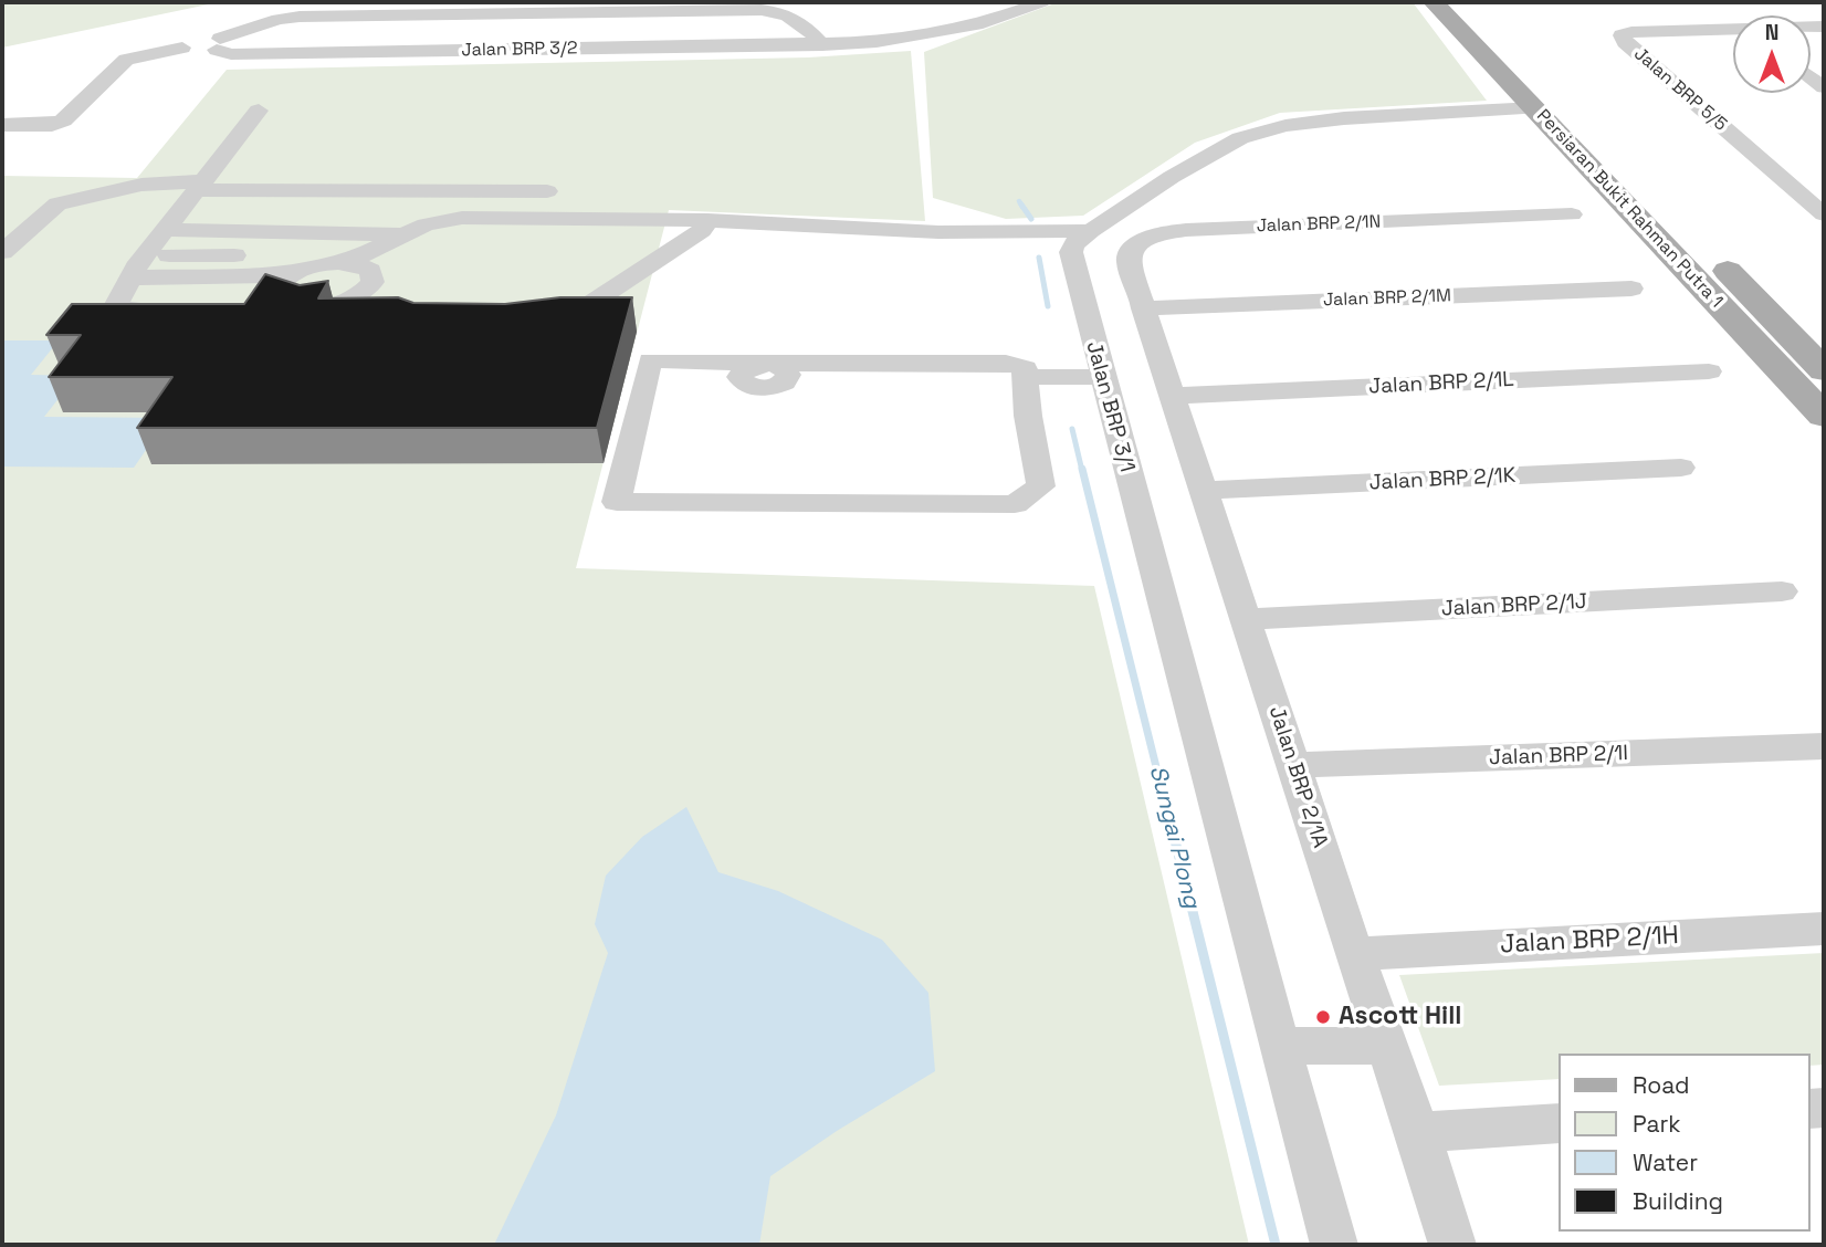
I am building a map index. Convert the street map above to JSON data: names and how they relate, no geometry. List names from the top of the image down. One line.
{"streets":{"main road":["Persiaran Bukit Rahman Putra 1"],"street":["Jalan BRP 3/2","Jalan BRP 5/5","Jalan BRP 2/1N","Jalan BRP 2/1M","Jalan BRP 2/1L","Jalan BRP 3/1","Jalan BRP 2/1K","Jalan BRP 2/1J","Jalan BRP 2/1I","Jalan BRP 2/1A","Jalan BRP 2/1H"]},"crossings":[["Jalan BRP 2/1N","Jalan BRP 2/1M"],["Jalan BRP 2/1N","Jalan BRP 2/1A"],["Jalan BRP 2/1M","Jalan BRP 2/1A"],["Jalan BRP 2/1L","Jalan BRP 2/1A"],["Jalan BRP 2/1K","Jalan BRP 2/1A"],["Jalan BRP 2/1J","Jalan BRP 2/1A"],["Jalan BRP 2/1I","Jalan BRP 2/1A"],["Jalan BRP 2/1A","Jalan BRP 2/1H"]],"water":["Sungai Plong"],"places":["Ascott Hill"],"legend":["Road","Park","Water","Building"],"north":"top"}
